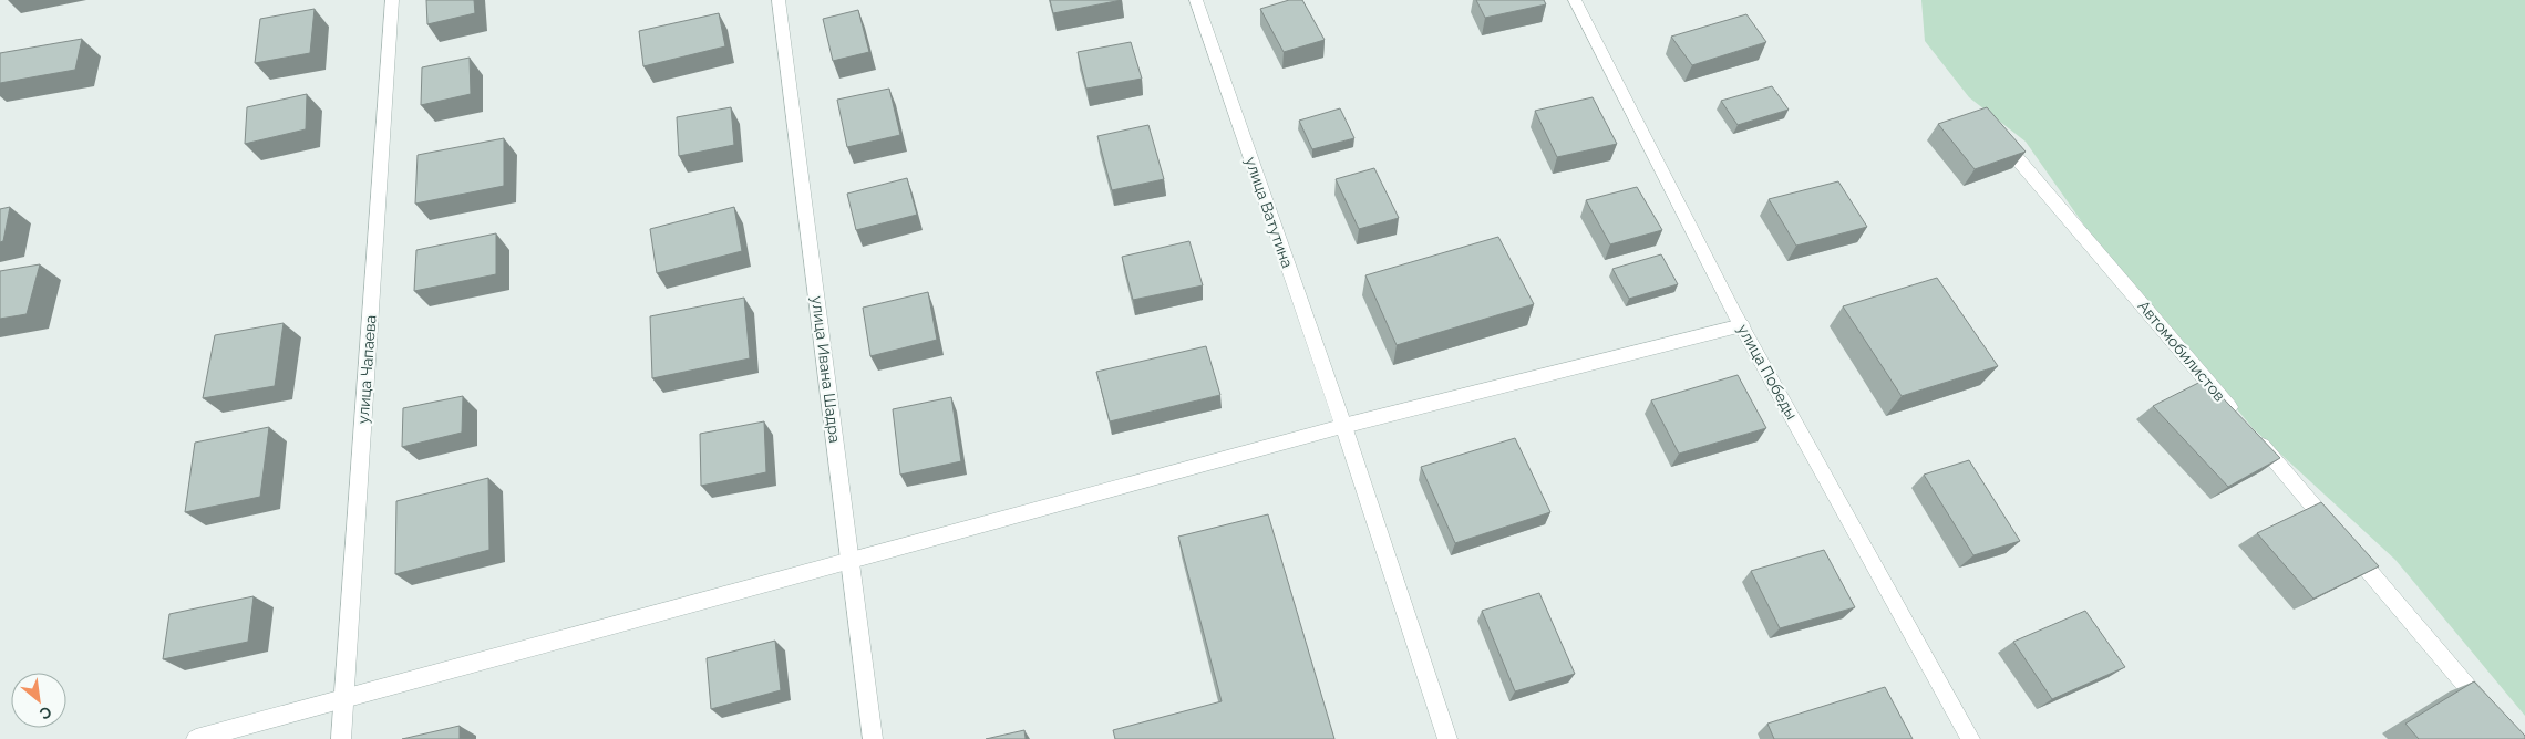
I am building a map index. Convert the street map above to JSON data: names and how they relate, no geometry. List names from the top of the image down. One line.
{"streets":{"street":["улица Ватутина","Автомобилистов","улица Чапаева","улица Ивана Шадра","улица Победы"]},"north":"bottom right"}
